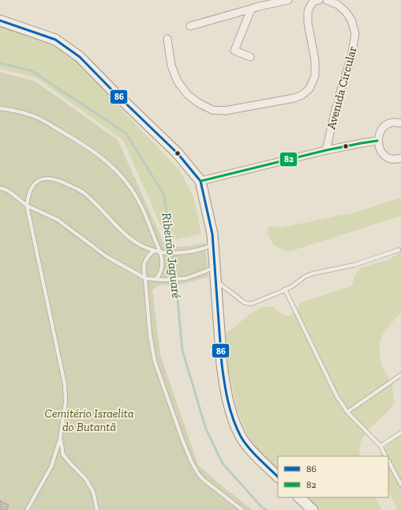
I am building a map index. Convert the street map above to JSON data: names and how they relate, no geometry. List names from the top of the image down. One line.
{"streets":{"street":["Avenida Circular"]},"water":["Ribeirão Jaguaré"],"parks":["Cemitério Israelita do Butantã"],"lines":["transit line 86","transit line 82"],"legend":["86","82"]}
